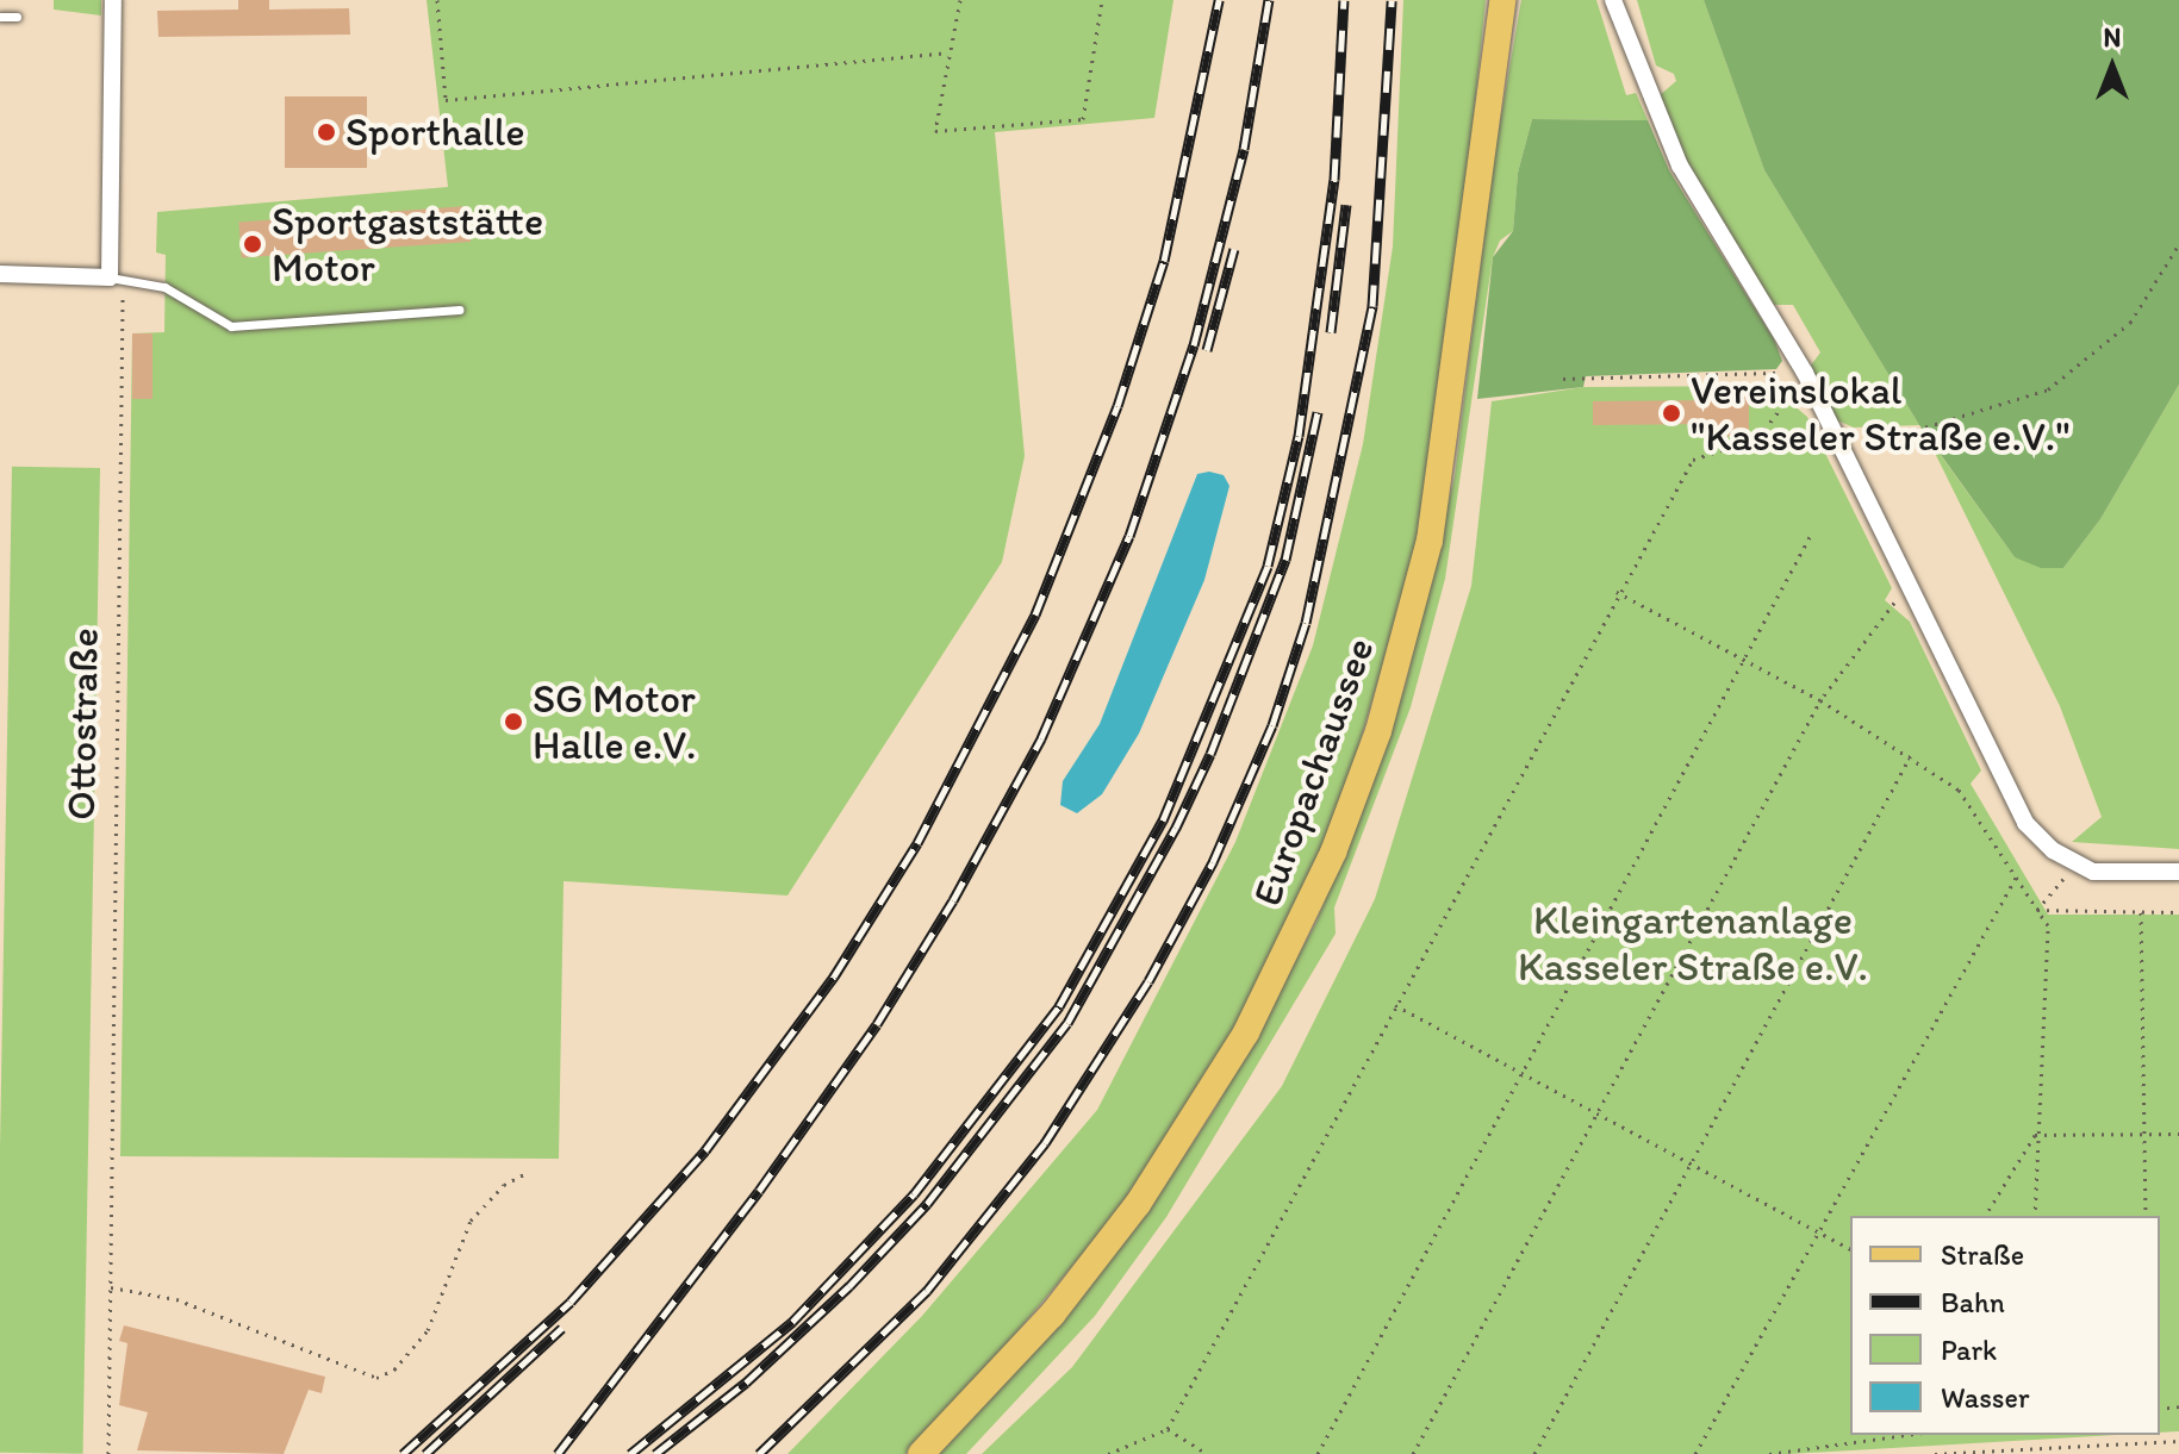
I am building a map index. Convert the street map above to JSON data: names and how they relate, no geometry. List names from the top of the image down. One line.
{"streets":{"main road":["Europachaussee"],"path":["Ottostraße"]},"parks":["Kleingartenanlage Kasseler Straße e.V."],"places":["Sporthalle","Sportgaststätte Motor","Vereinslokal \"Kasseler Straße e.V.\"","SG Motor Halle e.V."],"legend":["Straße","Bahn","Park","Wasser"],"north":"top"}
